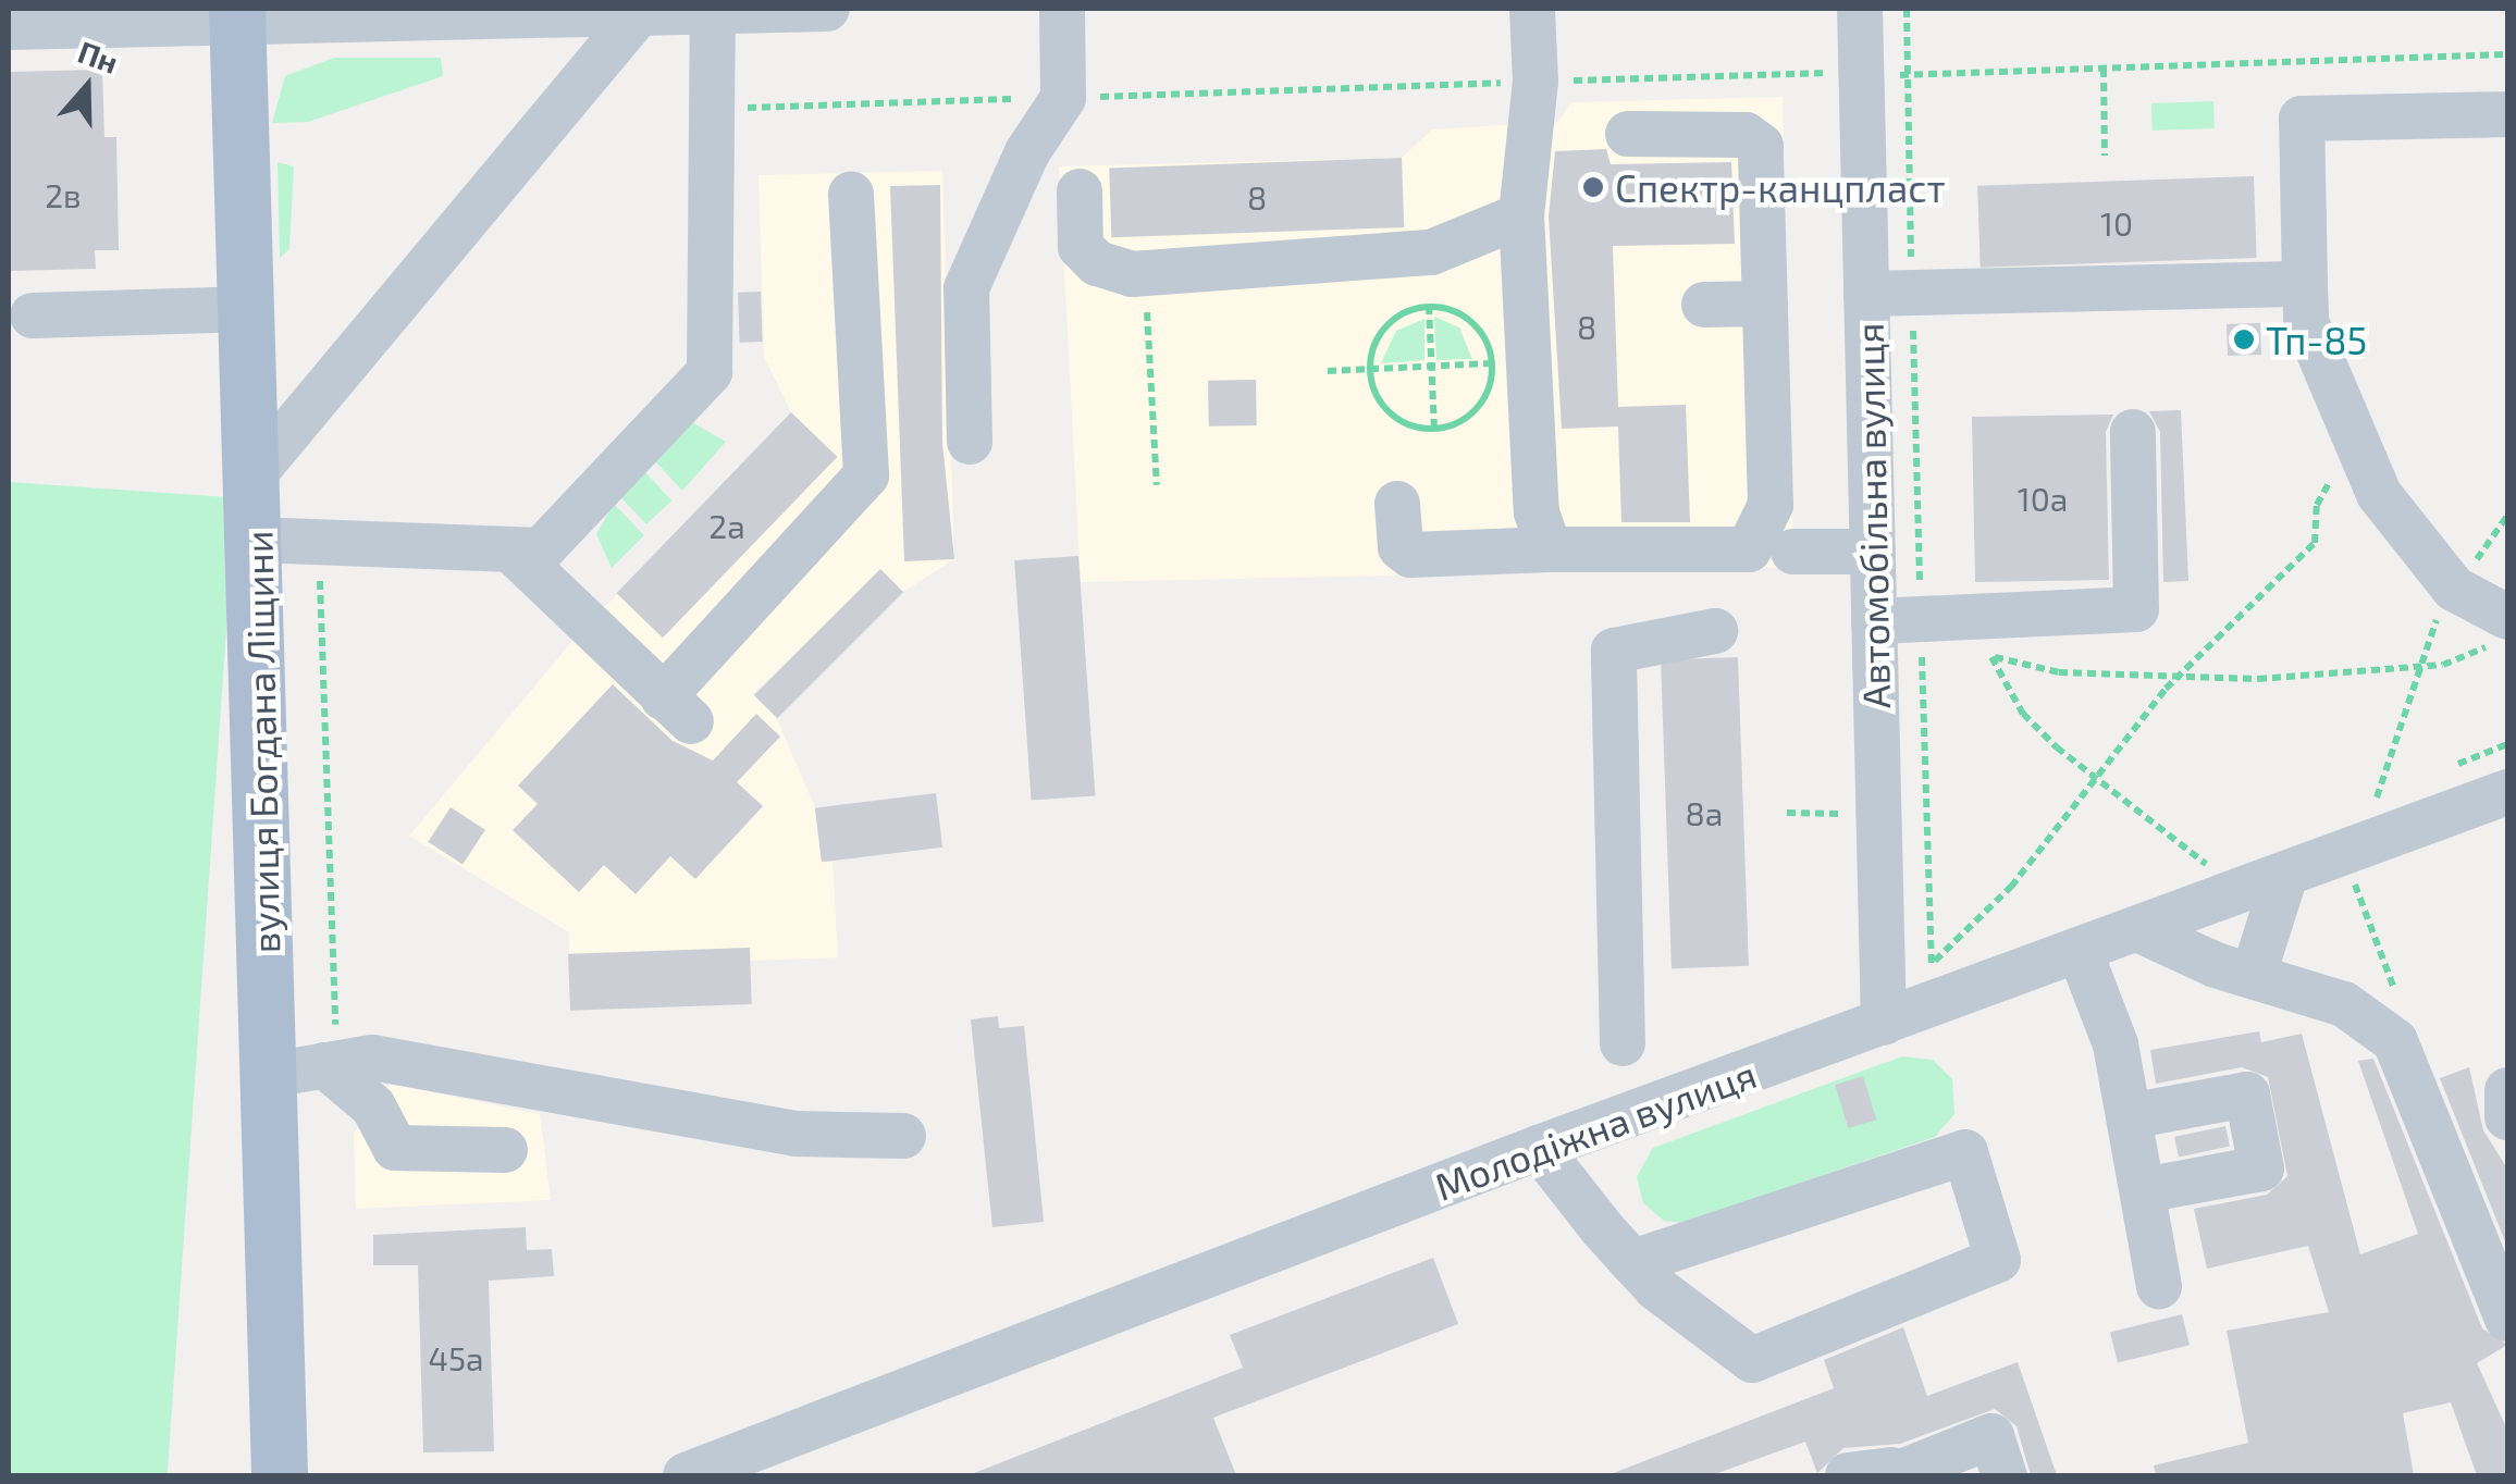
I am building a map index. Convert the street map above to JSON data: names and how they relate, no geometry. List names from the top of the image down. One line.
{"streets":{"main road":["вулиця Богдана Ліщини"],"street":["Автомобільна вулиця","Молодіжна вулиця"]},"crossings":[["Автомобільна вулиця","Молодіжна вулиця"]],"places":["Спектр-канцпласт","Тп-85"],"house_numbers":["2в","8","10","8","10а","2а","8а","45а"],"north":"top"}
